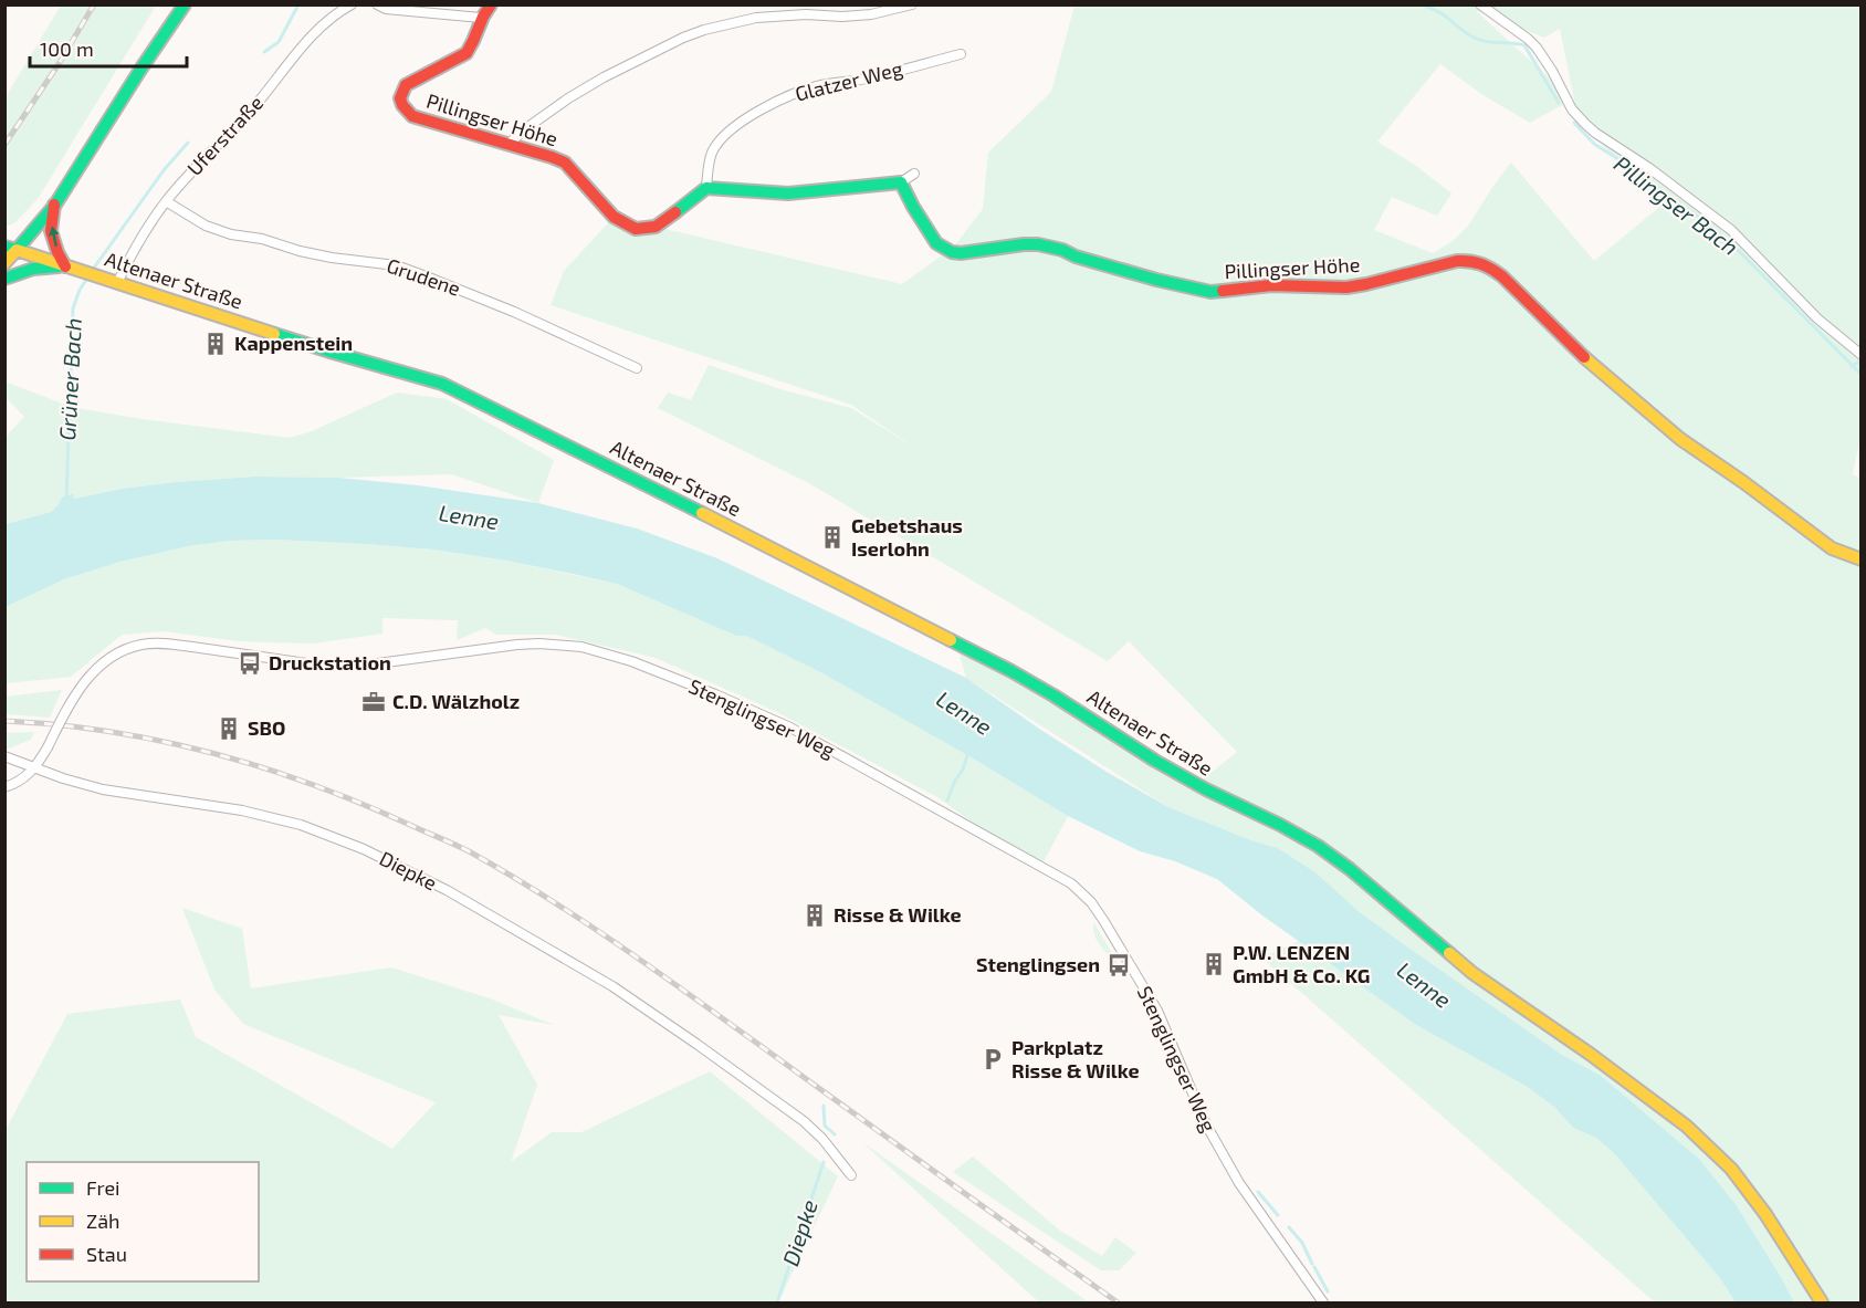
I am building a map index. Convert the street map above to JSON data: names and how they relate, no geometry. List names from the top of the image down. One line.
{"streets":{"main road":["Pillingser Höhe","Altenaer Straße"],"street":["Glatzer Weg","Uferstraße","Grudene","Stenglingser Weg","Diepke"]},"crossings":[["Glatzer Weg","Pillingser Höhe"],["Uferstraße","Grudene"],["Uferstraße","Altenaer Straße"],["Stenglingser Weg","Diepke"]],"water":["Pillingser Bach","Grüner Bach","Lenne","Diepke"],"places":{"building":["Kappenstein","Gebetshaus Iserlohn","SBO","Risse & Wilke","P.W. LENZEN GmbH & Co. KG"],"bus stop":["Druckstation","Stenglingsen"],"office":["C.D. Wälzholz"],"parking":["Parkplatz Risse & Wilke"]},"legend":["Frei","Zäh","Stau"],"scale_bar":"100 m"}
